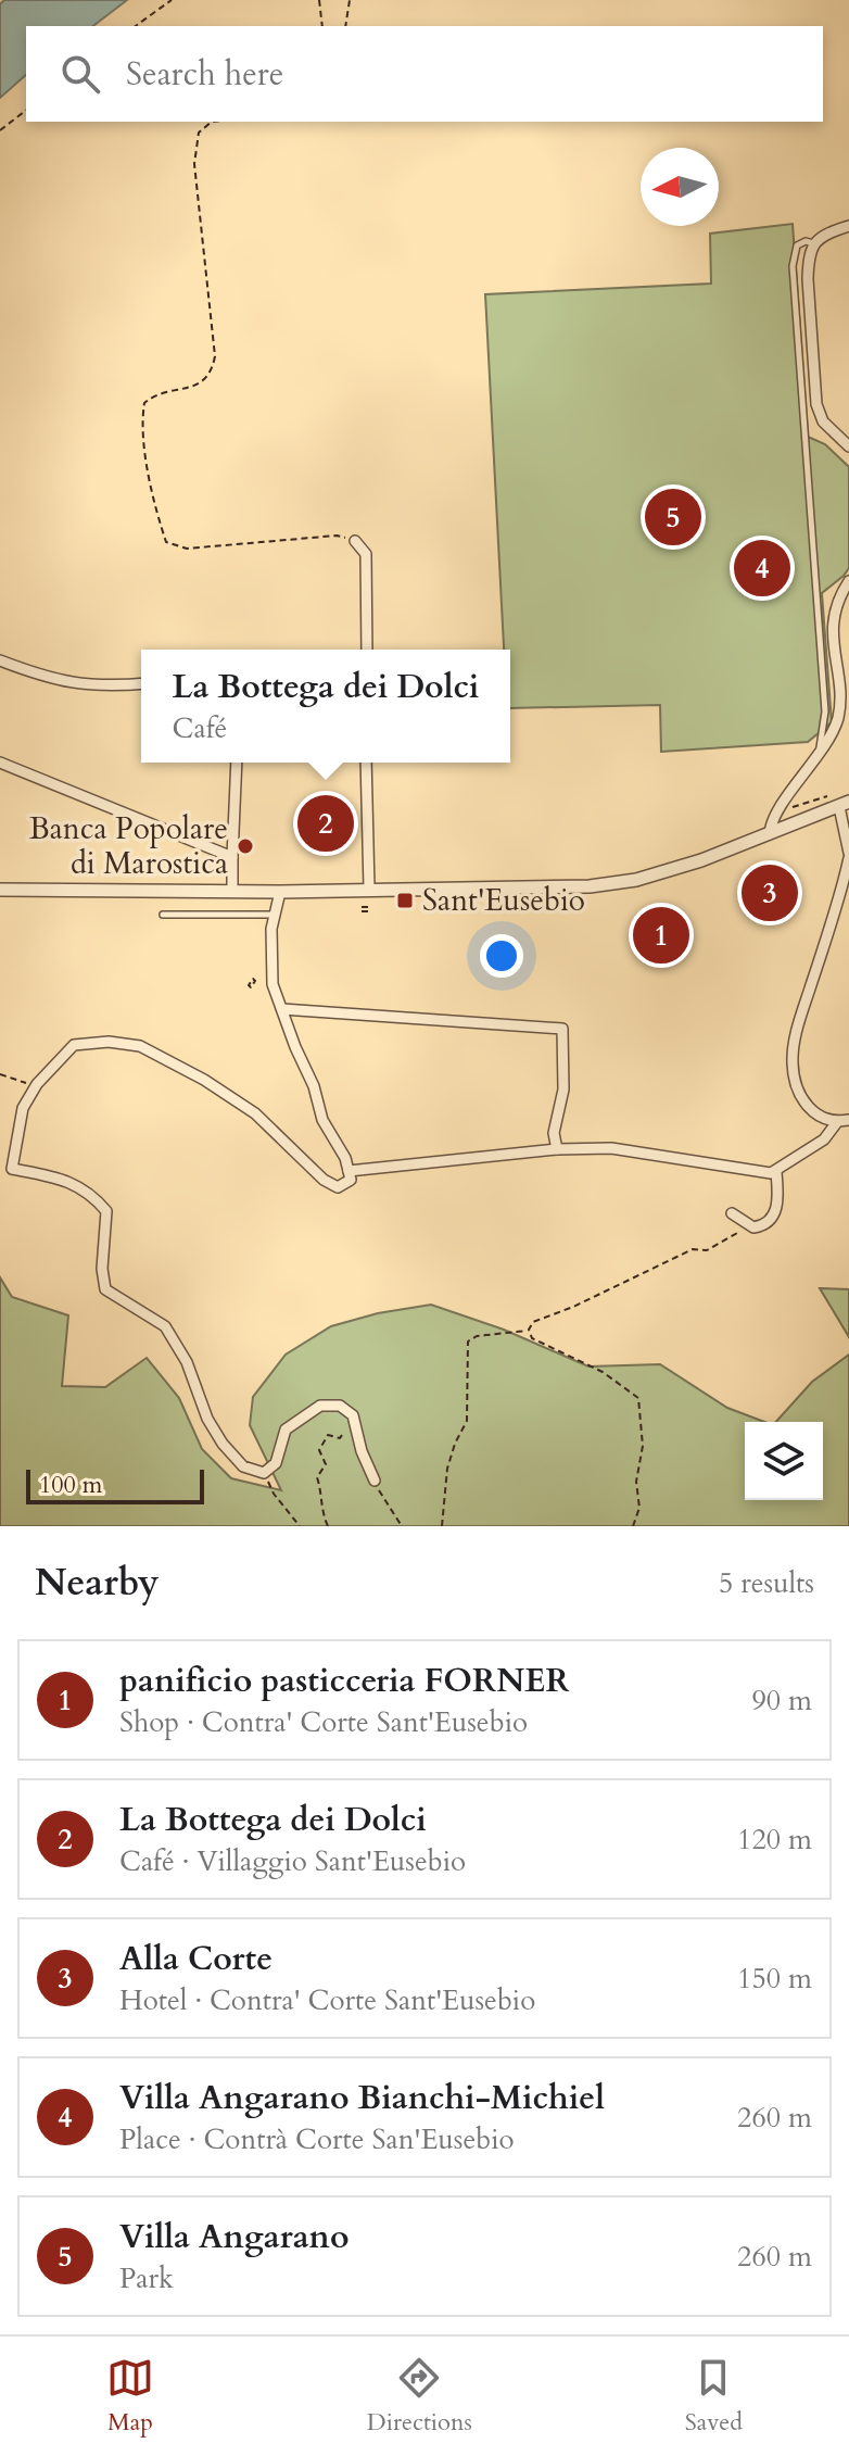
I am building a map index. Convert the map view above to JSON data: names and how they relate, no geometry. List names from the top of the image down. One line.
{"places":{"other":["Banca Popolare di Marostica"],"transit":["Sant'Eusebio"]},"scale_bar":"100 m","north":"left","page":{"search":"Search here","pins":["5","4","2","3","1"],"popup":["La Bottega dei Dolci","Café"],"scale":"100 m","heading":["Nearby","5 results"],"list":[{"mark":"1","name":"panificio pasticceria FORNER","note":"Shop · Contra' Corte Sant'Eusebio","value":"90 m"},{"mark":"2","name":"La Bottega dei Dolci","note":"Café · Villaggio Sant'Eusebio","value":"120 m"},{"mark":"3","name":"Alla Corte","note":"Hotel · Contra' Corte Sant'Eusebio","value":"150 m"},{"mark":"4","name":"Villa Angarano Bianchi-Michiel","note":"Place · Contrà Corte San'Eusebio","value":"260 m"},{"mark":"5","name":"Villa Angarano","note":"Park","value":"260 m"}],"nav":["Map","Directions","Saved"]}}
